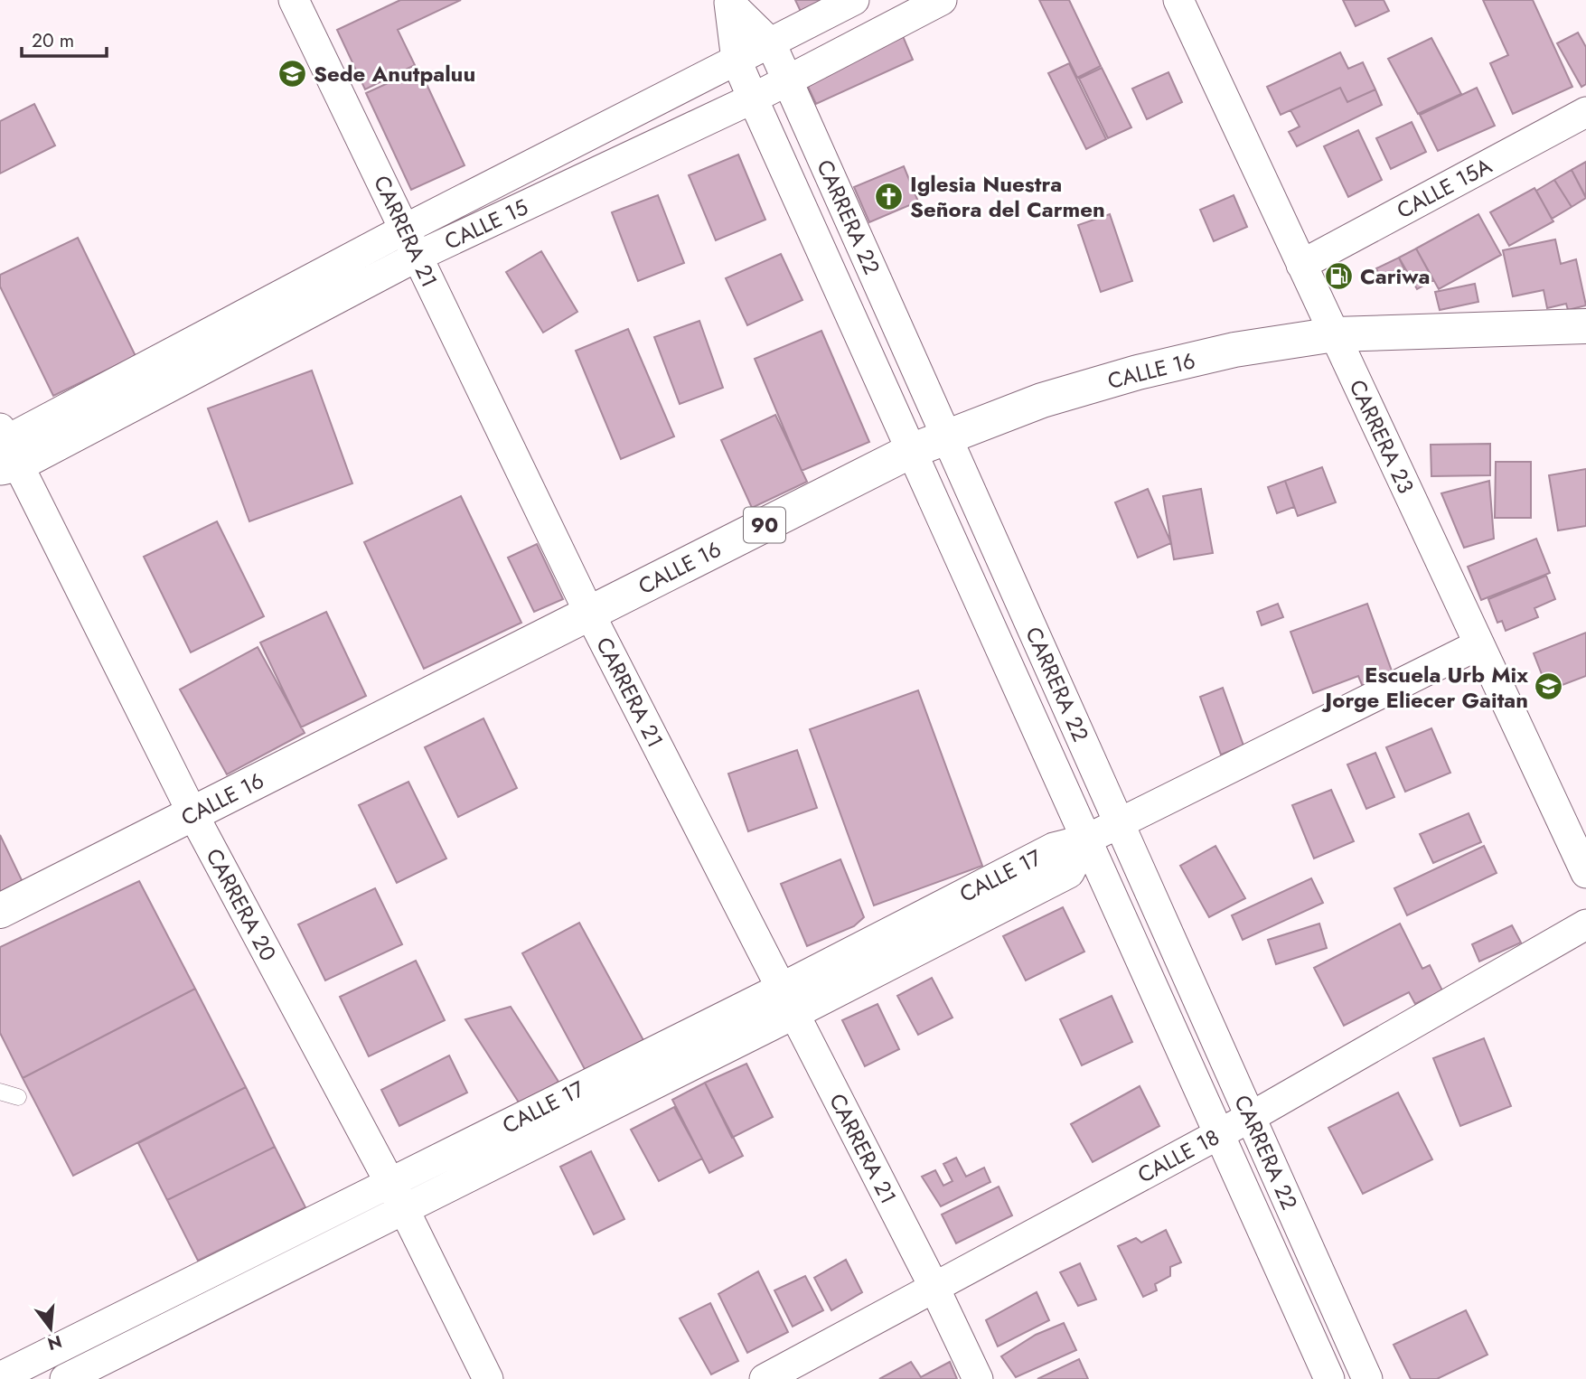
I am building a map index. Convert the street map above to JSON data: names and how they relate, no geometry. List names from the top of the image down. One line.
{"streets":{"highway":["CALLE 16","90"],"street":["CALLE 15A","CARRERA 22","CALLE 15","CARRERA 21","CARRERA 23","CALLE 17","CARRERA 20","CALLE 18"]},"crossings":[["CALLE 15A","CARRERA 23"],["CARRERA 22","CALLE 15"],["CARRERA 22","CALLE 16"],["CARRERA 22","CALLE 17"],["CARRERA 22","CALLE 18"],["CALLE 15","CARRERA 21"],["CALLE 15","CARRERA 20"],["CARRERA 21","CALLE 16"],["CARRERA 21","CALLE 17"],["CARRERA 21","CALLE 18"],["CALLE 16","CARRERA 23"],["CALLE 16","CARRERA 20"],["CALLE 17","CARRERA 20"]],"places":{"school or university":["Sede Anutpaluu","Escuela Urb Mix Jorge Eliecer Gaitan"],"church":["Iglesia Nuestra Señora del Carmen"],"fuel station":["Cariwa"]},"scale_bar":"20 m","north":"bottom"}
